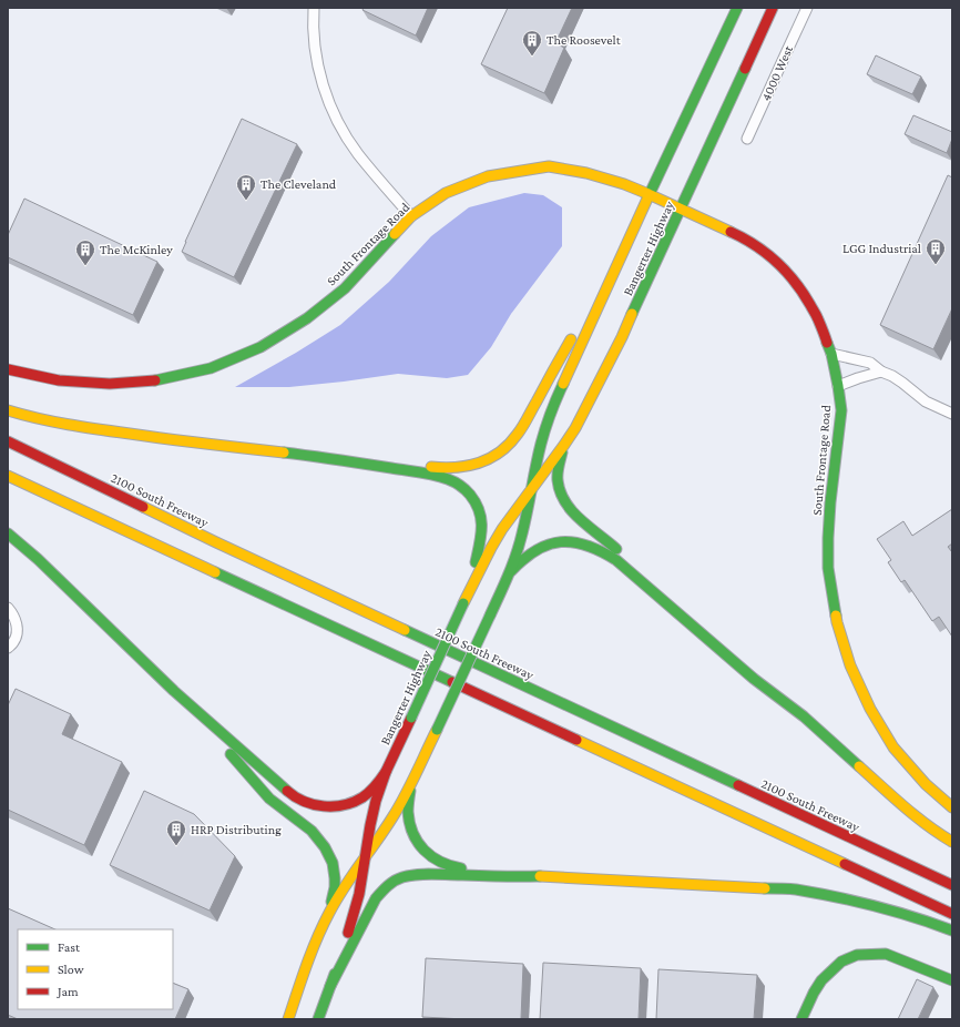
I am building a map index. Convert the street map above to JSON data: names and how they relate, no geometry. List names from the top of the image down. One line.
{"streets":{"main road":["South Frontage Road","Bangerter Highway","2100 South Freeway"],"street":["4000 West"]},"crossings":[["South Frontage Road","Bangerter Highway"]],"places":{"building":["The Roosevelt","The Cleveland","LGG Industrial","The McKinley","HRP Distributing"]},"legend":["Fast","Slow","Jam"]}
